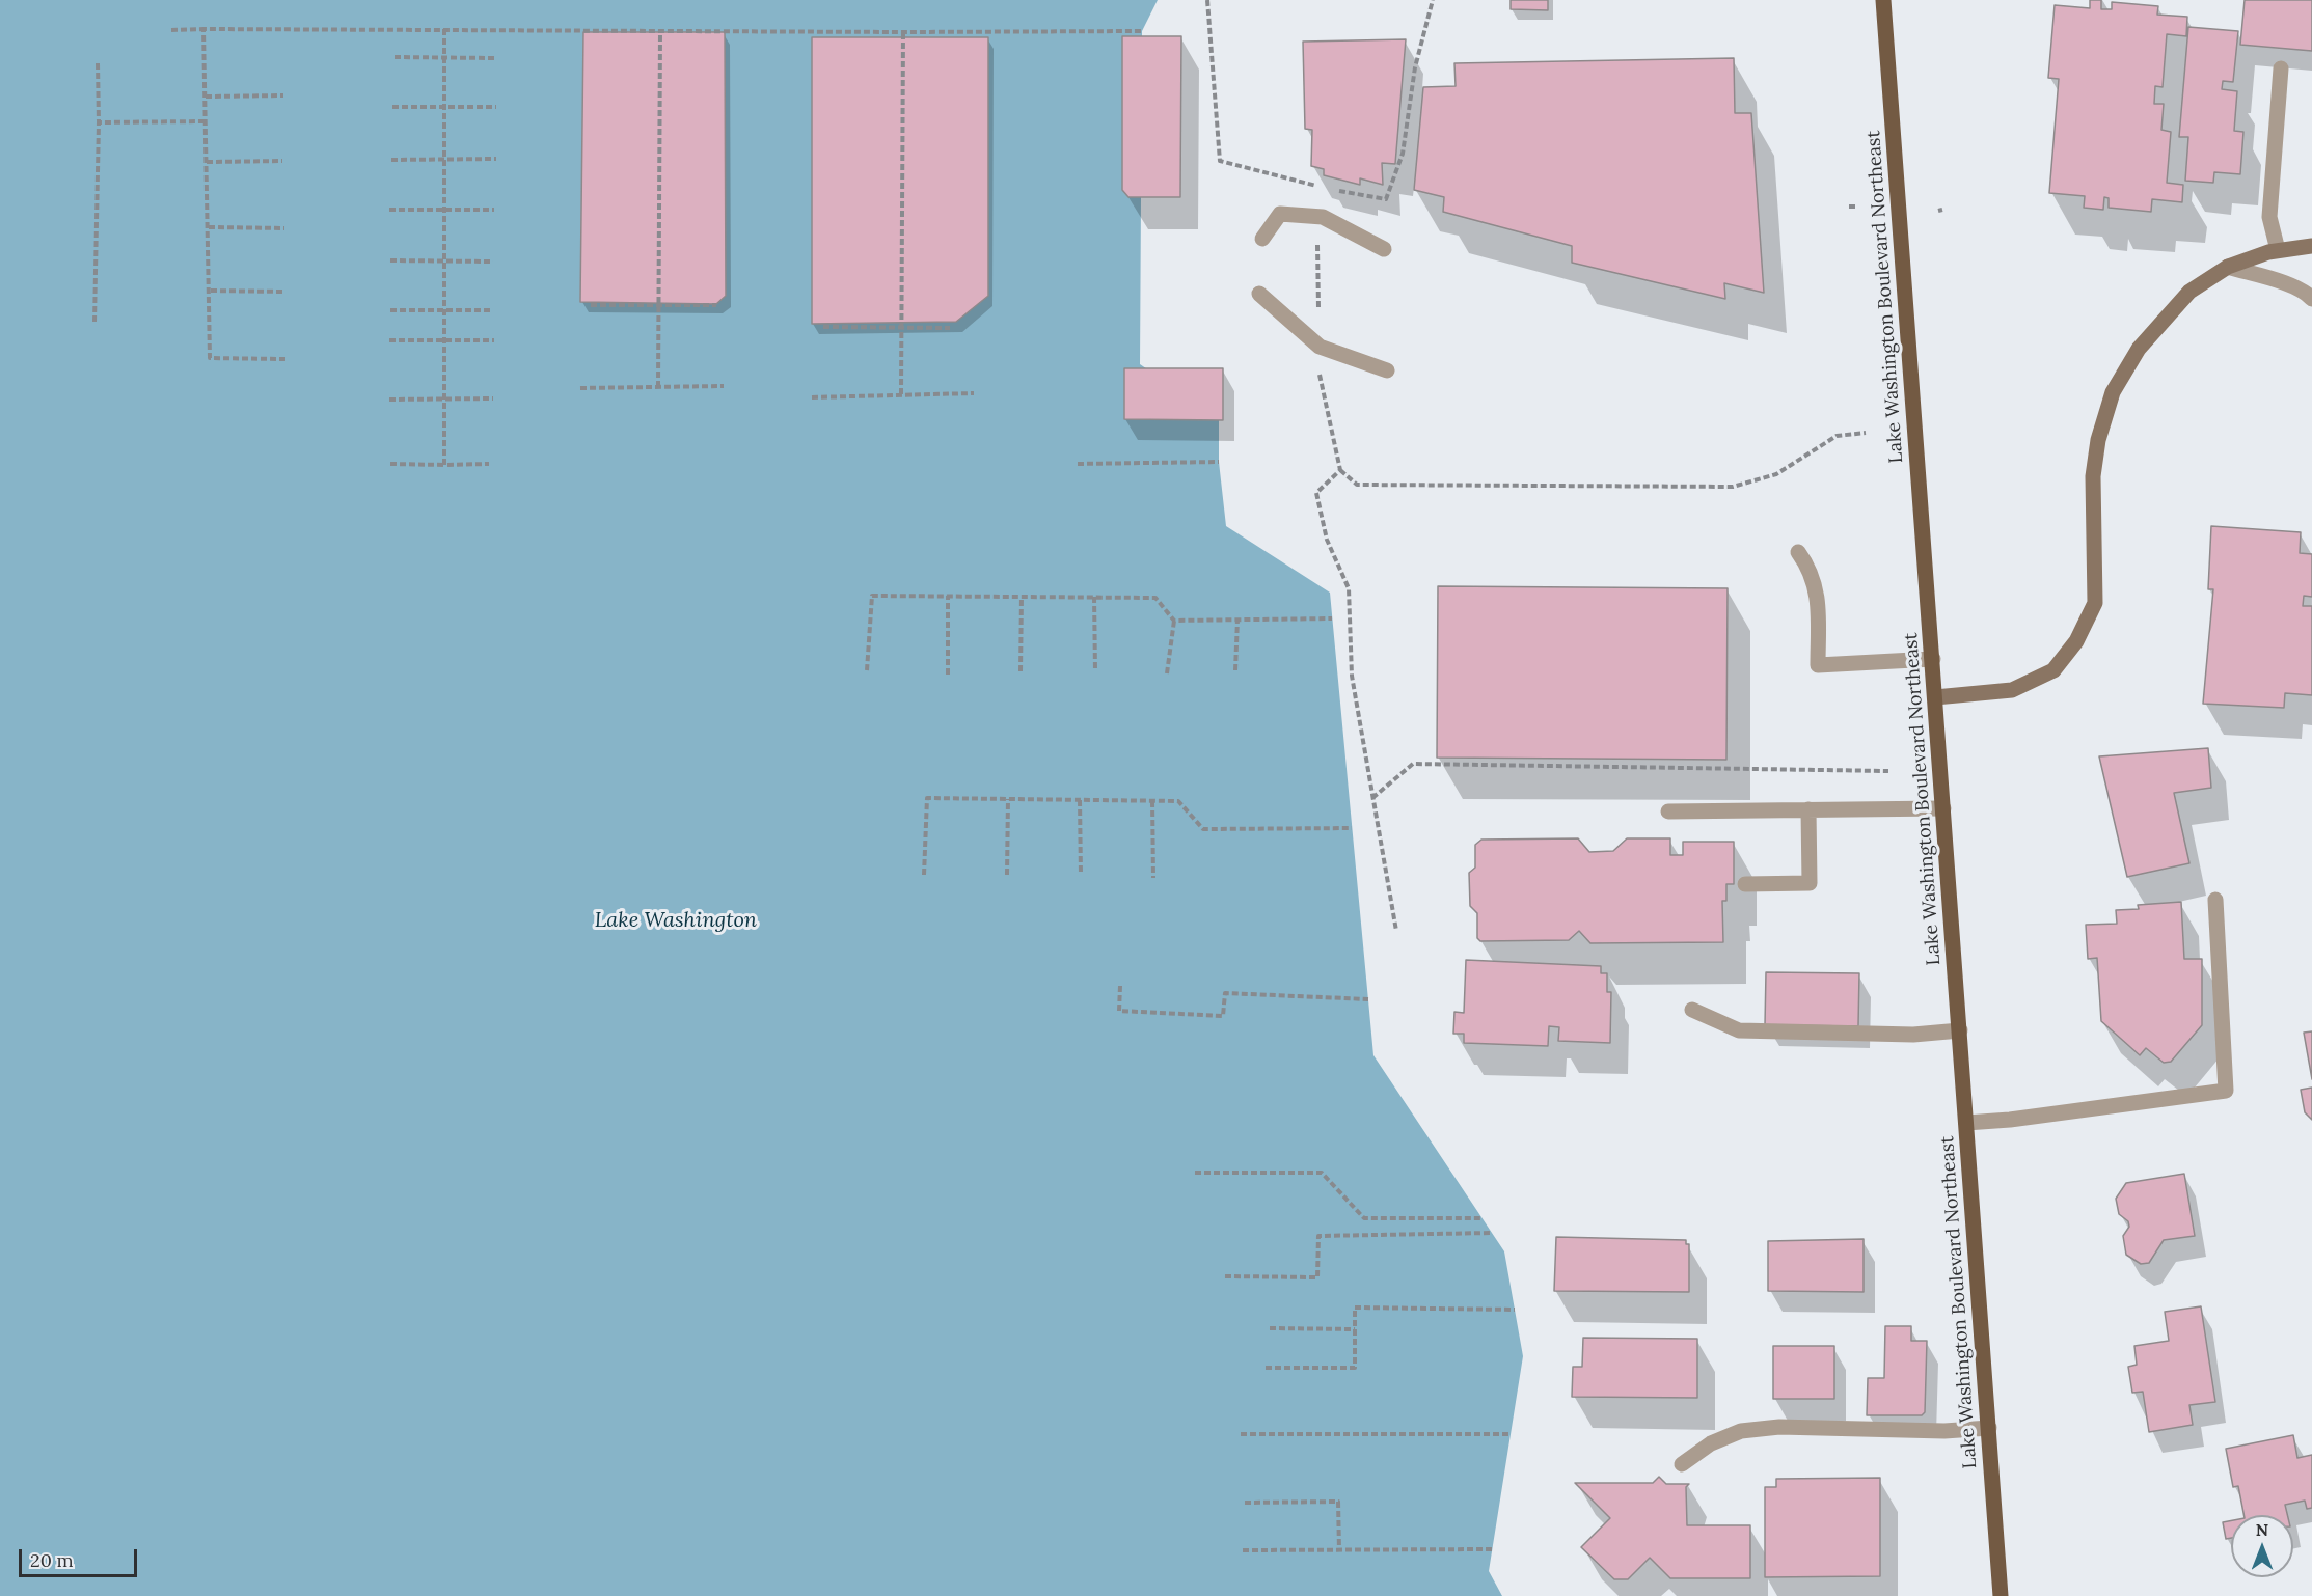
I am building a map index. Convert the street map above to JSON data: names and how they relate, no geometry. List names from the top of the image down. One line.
{"streets":{"main road":["Lake Washington Boulevard Northeast"]},"water":["Lake Washington"],"scale_bar":"20 m","north":"top"}
